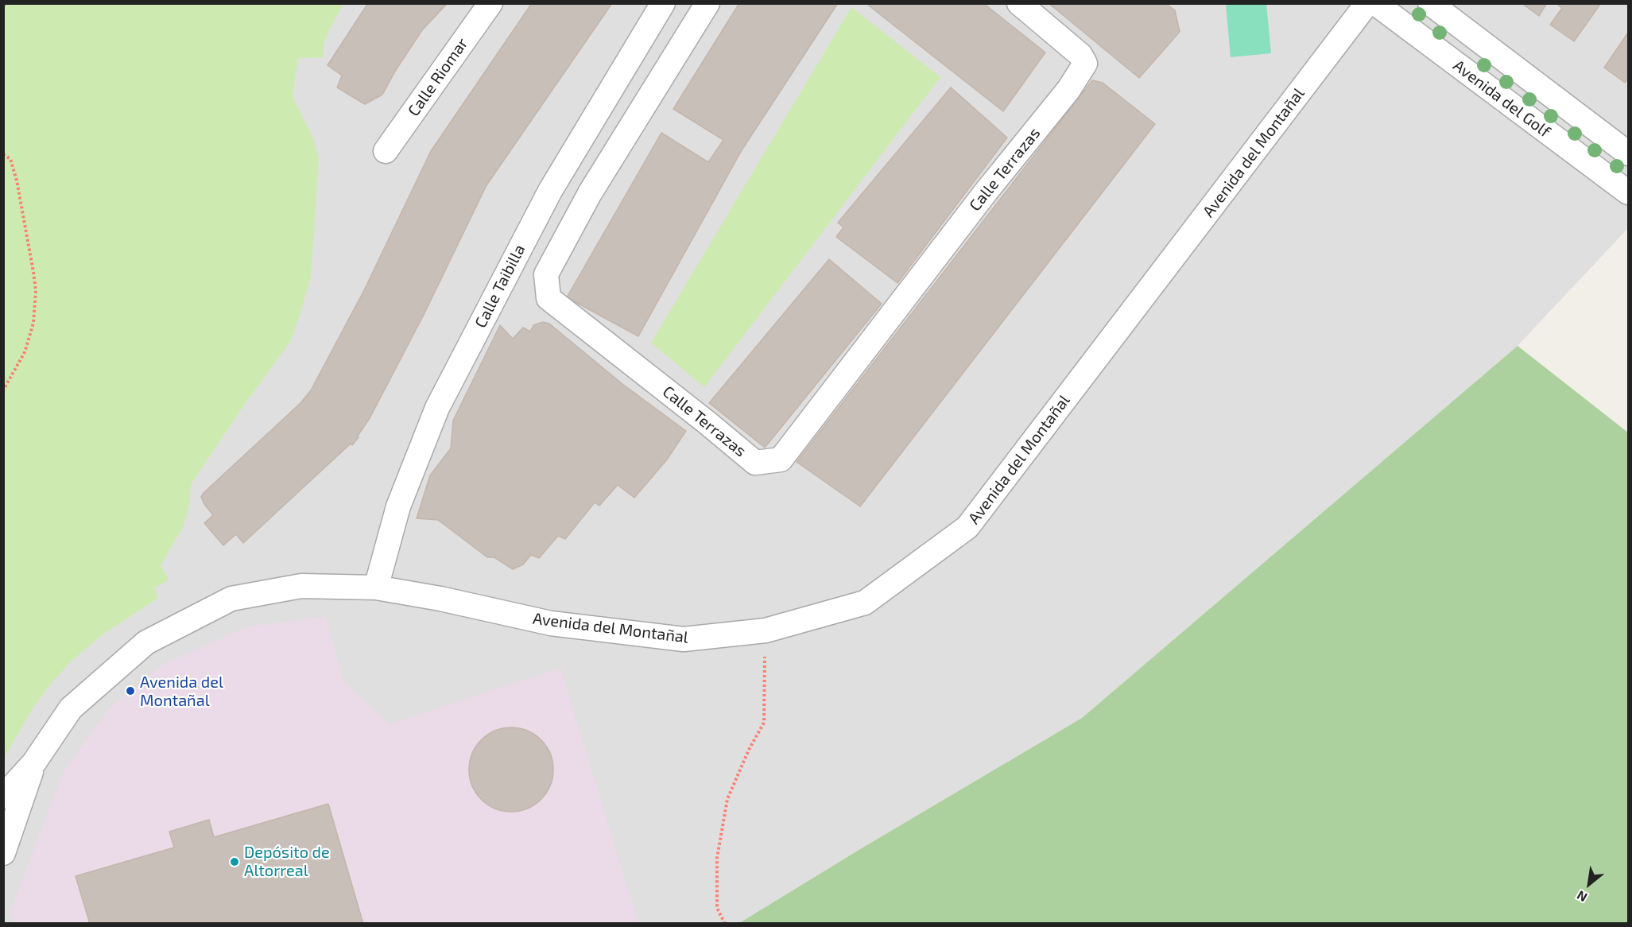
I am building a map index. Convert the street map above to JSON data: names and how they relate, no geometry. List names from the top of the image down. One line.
{"streets":{"street":["Calle Riomar","Avenida del Golf","Avenida del Montañal","Calle Terrazas","Calle Taibilla"]},"crossings":[["Avenida del Montañal","Calle Taibilla"]],"places":["Avenida del Montañal","Depósito de Altorreal"],"north":"bottom left"}
